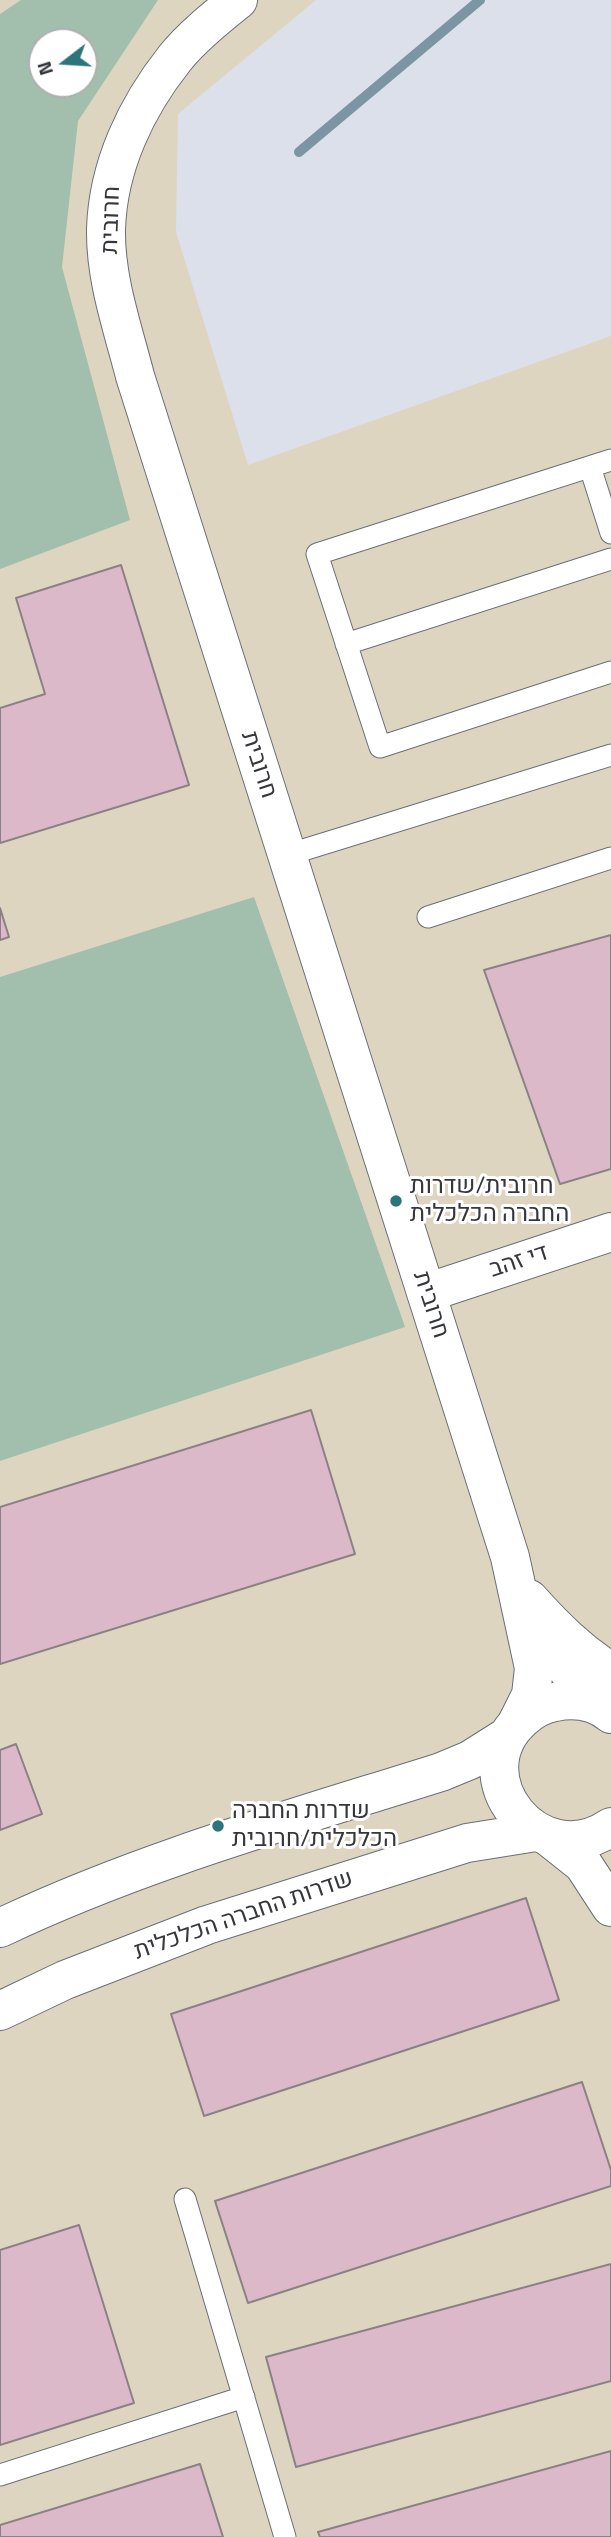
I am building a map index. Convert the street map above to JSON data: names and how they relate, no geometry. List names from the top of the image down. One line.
{"streets":{"street":["חרובית","די זהב","שדרות החברה הכלכלית"]},"crossings":[["חרובית","די זהב"],["חרובית","שדרות החברה הכלכלית"]],"places":["חרובית/שדרות החברה הכלכלית","שדרות החברה הכלכלית/חרובית"],"north":"left"}
